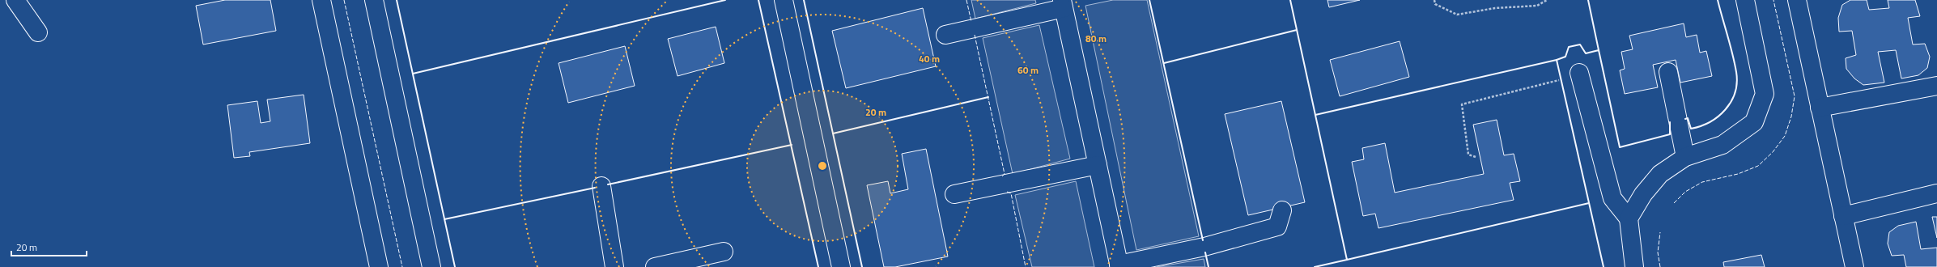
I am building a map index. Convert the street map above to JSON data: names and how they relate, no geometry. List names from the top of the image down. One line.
{"scale_bar":"20 m","rings":["80 m","40 m","60 m","20 m"]}
